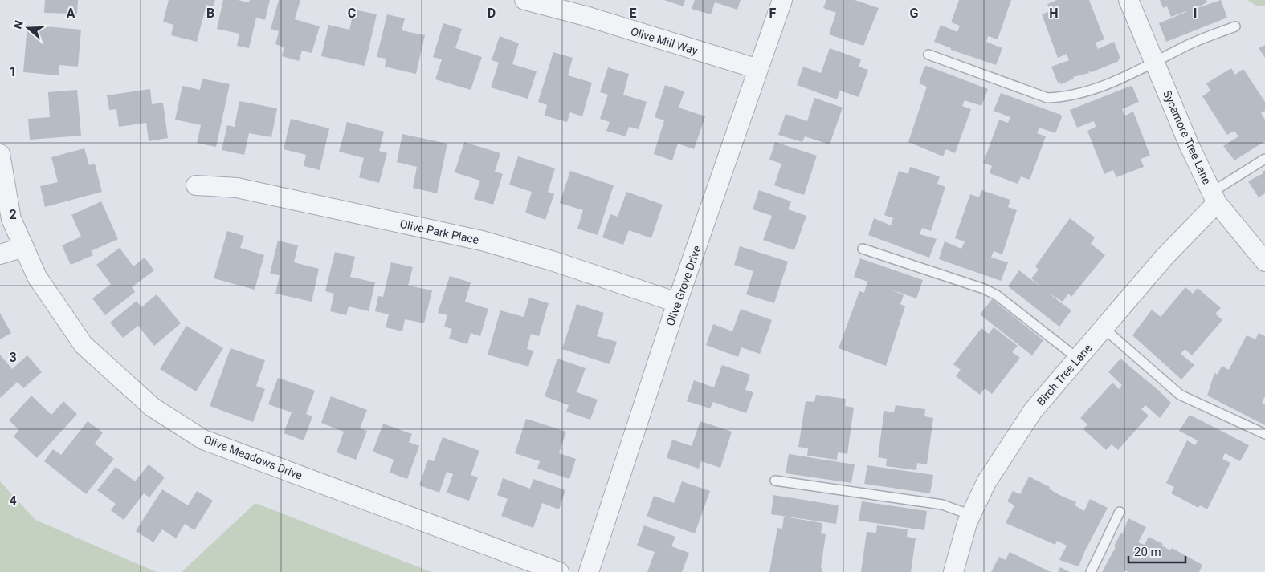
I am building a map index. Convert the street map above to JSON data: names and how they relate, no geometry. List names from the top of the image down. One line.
{"streets":{"street":["Olive Mill Way","Sycamore Tree Lane","Olive Park Place","Olive Grove Drive","Birch Tree Lane","Olive Meadows Drive"]},"crossings":[["Olive Mill Way","Olive Grove Drive"],["Sycamore Tree Lane","Birch Tree Lane"],["Olive Park Place","Olive Grove Drive"]],"scale_bar":"20 m","north":"left","grid":{"columns":["A","B","C","D","E","F","G","H","I"],"rows":["1","2","3","4"]}}
